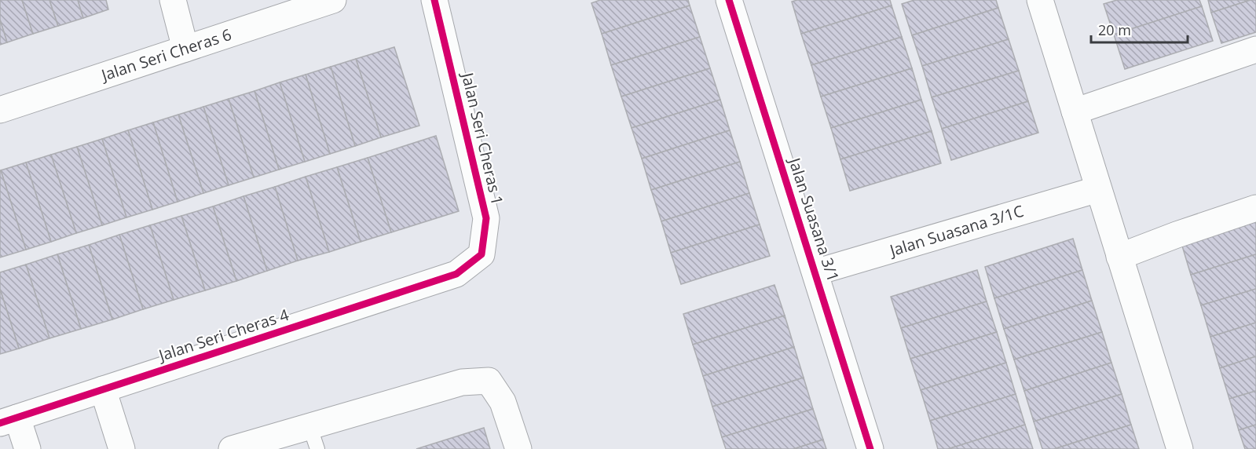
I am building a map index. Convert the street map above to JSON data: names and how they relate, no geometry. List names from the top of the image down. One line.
{"streets":{"street":["Jalan Seri Cheras 6","Jalan Seri Cheras 1","Jalan Suasana 3/1","Jalan Suasana 3/1C","Jalan Seri Cheras 4"]},"crossings":[["Jalan Seri Cheras 1","Jalan Seri Cheras 4"],["Jalan Suasana 3/1","Jalan Suasana 3/1C"]],"scale_bar":"20 m"}
